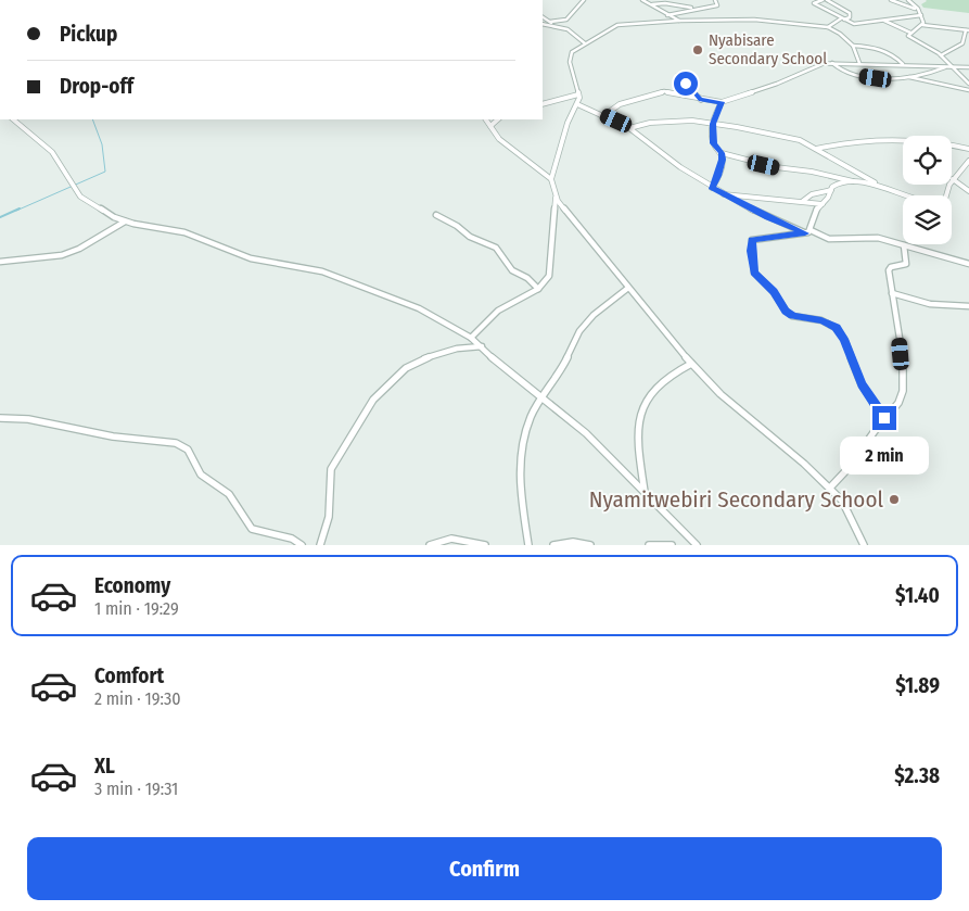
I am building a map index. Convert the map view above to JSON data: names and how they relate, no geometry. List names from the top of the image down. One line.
{"places":["Nyabisare Secondary School","Nyamitwebiri Secondary School"],"page":{"banner":["Pickup","Drop-off"],"bubble":"2 min","list":[{"name":"Economy","note":"1 min · 19:29","value":"$1.40"},{"name":"Comfort","note":"2 min · 19:30","value":"$1.89"},{"name":"XL","note":"3 min · 19:31","value":"$2.38"}],"buttons":"Confirm"}}
